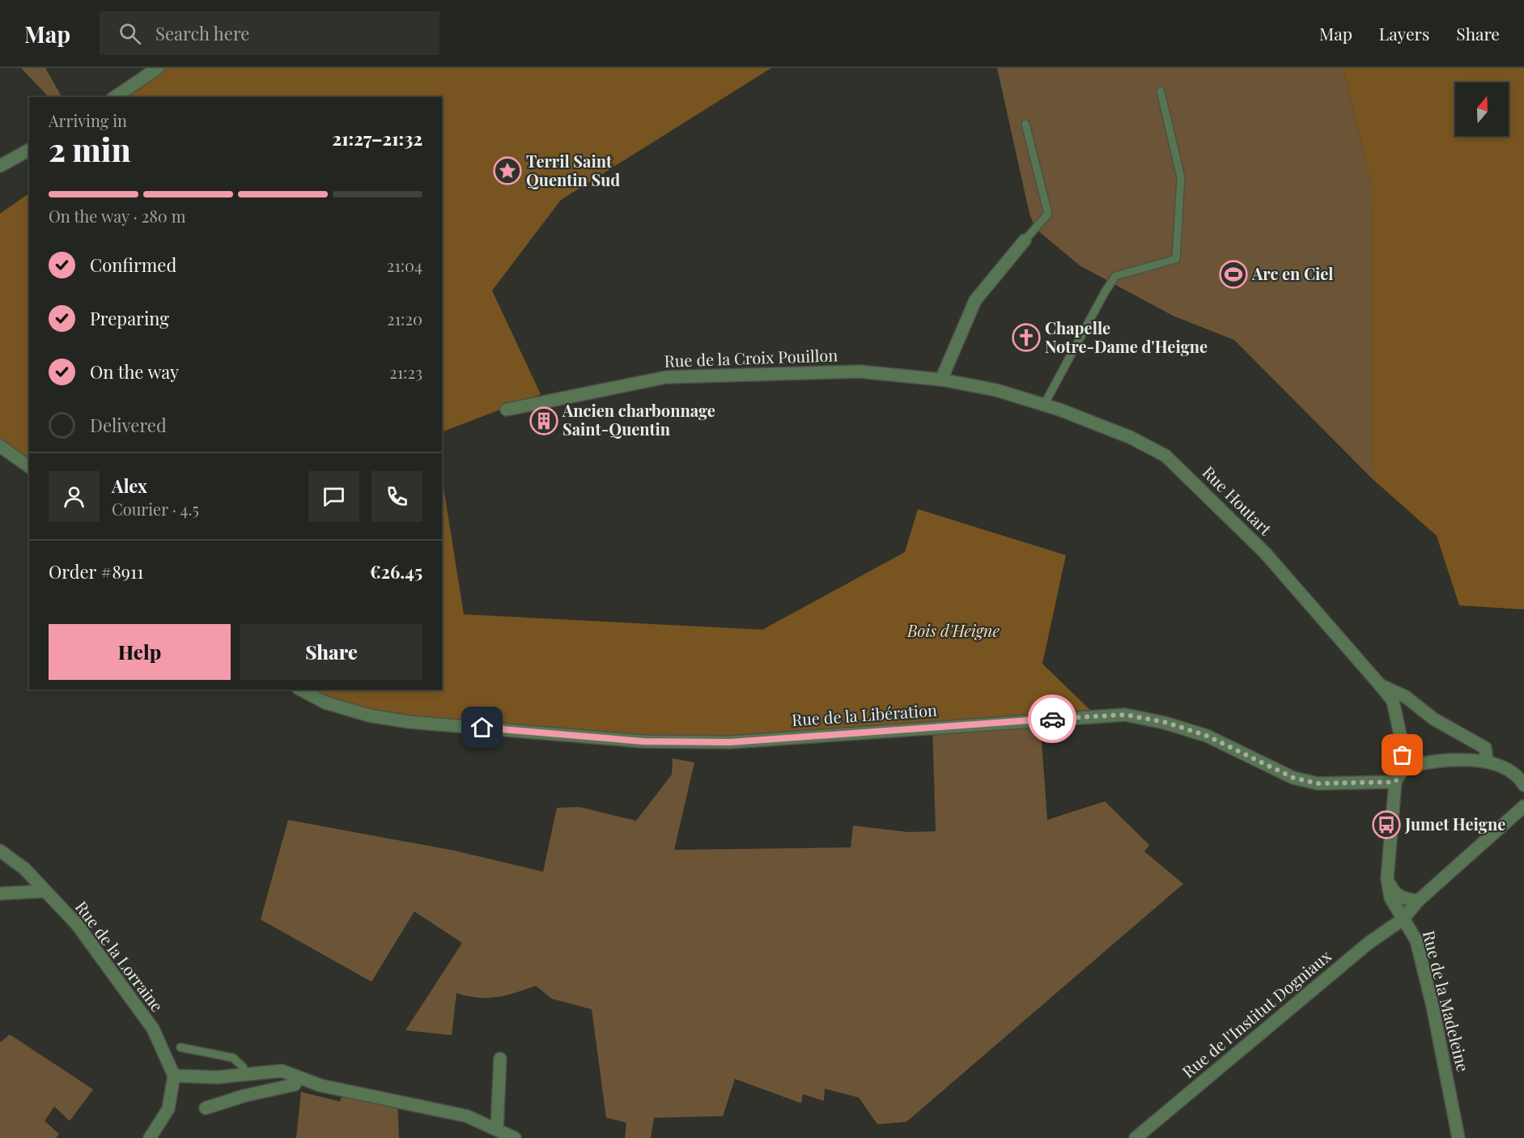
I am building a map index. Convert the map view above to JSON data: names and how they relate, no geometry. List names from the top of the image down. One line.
{"streets":{"street":["Rue de la Croix Pouillon","Rue Houtart","Rue de la Libération","Rue de la Lorraine","Rue de la Madeleine","Rue de l'Institut Dogniaux"]},"crossings":[["Rue de la Croix Pouillon","Rue Houtart"],["Rue de la Libération","Rue de la Madeleine"],["Rue de la Madeleine","Rue de l'Institut Dogniaux"]],"parks":["Bois d'Heigne"],"places":{"place":["Terril Saint Quentin Sud"],"sports":["Arc en Ciel"],"church":["Chapelle Notre-Dame d'Heigne"],"building":["Ancien charbonnage Saint-Quentin"],"bus stop":["Jumet Heigne"]},"north":"top","page":{"header":"Map","search":"Search here","nav":["Map","Layers","Share"],"heading":["2 min","Arriving in","21:27–21:32"],"panel":["Alex","Courier · 4.5","Order #8911","€26.45"],"bar":"On the way · 280 m","list":[["Confirmed","21:04"],["Preparing","21:20"],["On the way","21:23"],"Delivered"],"buttons":["Help","Share"]}}
